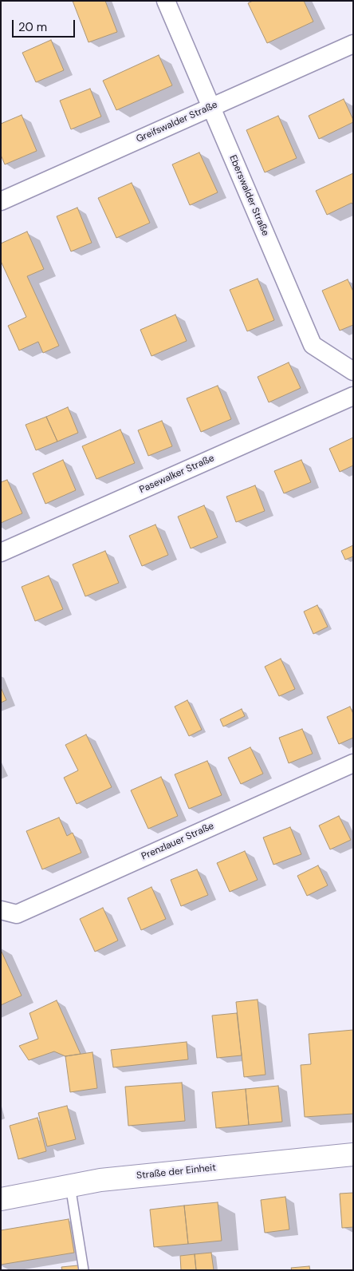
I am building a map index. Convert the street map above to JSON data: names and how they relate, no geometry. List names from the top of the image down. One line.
{"streets":{"street":["Greifswalder Straße","Eberswalder Straße","Pasewalker Straße","Prenzlauer Straße","Straße der Einheit"]},"crossings":[["Greifswalder Straße","Eberswalder Straße"]],"scale_bar":"20 m"}
